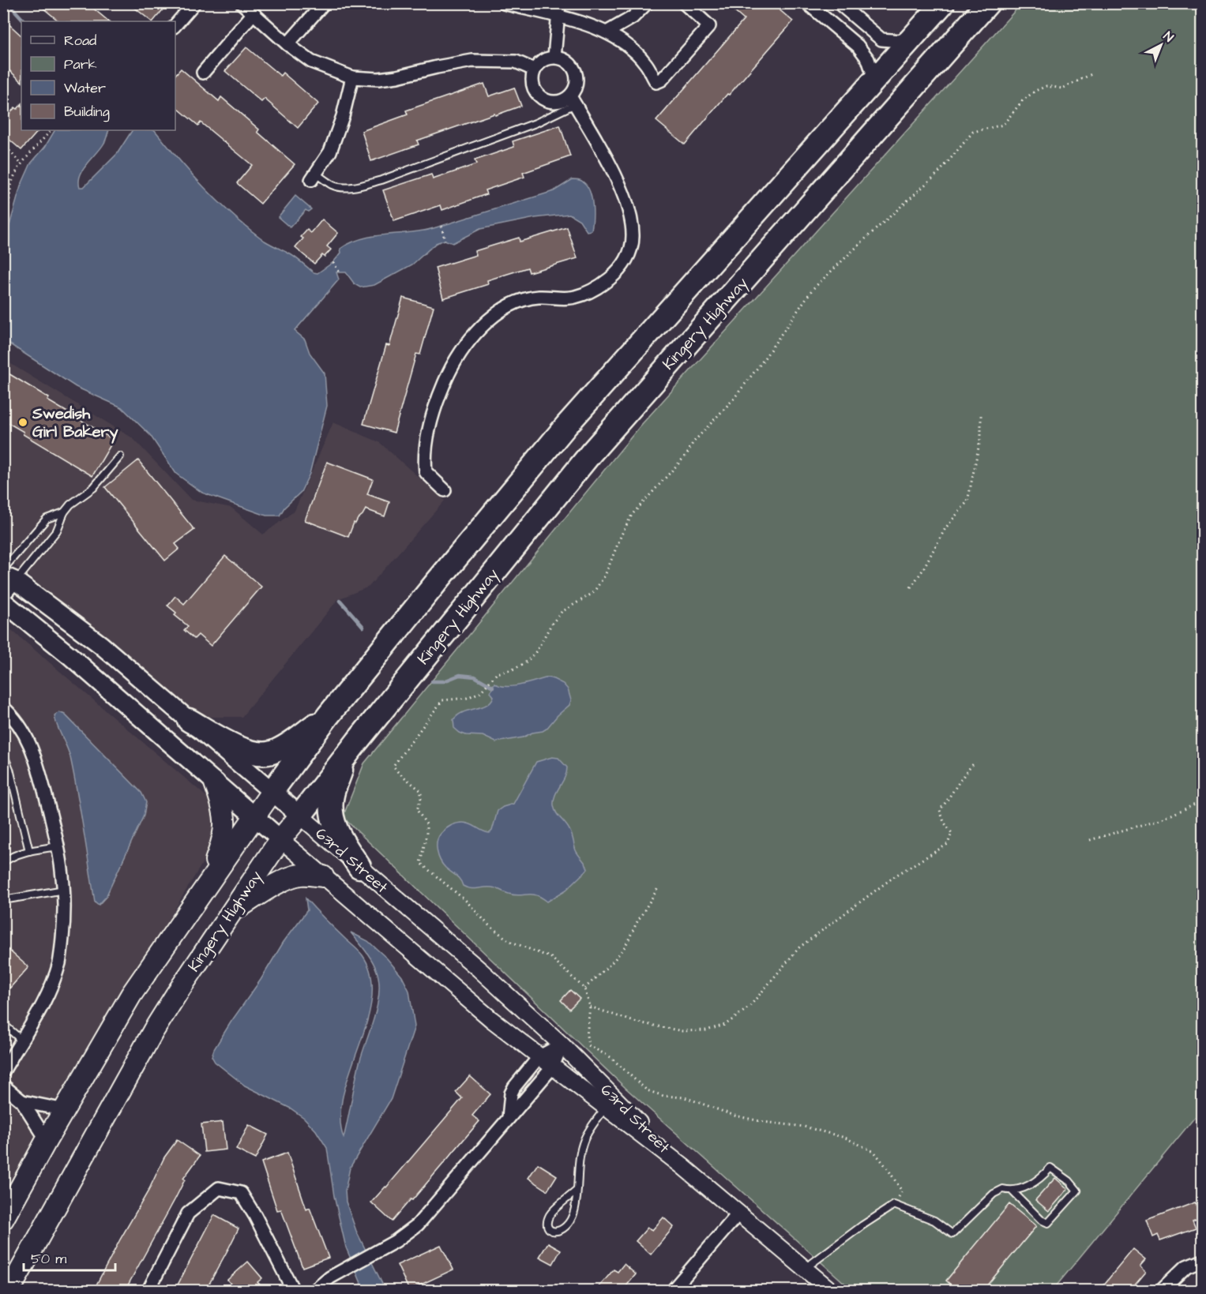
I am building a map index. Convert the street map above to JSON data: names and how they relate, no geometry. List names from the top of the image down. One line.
{"streets":{"highway":["Kingery Highway"],"main road":["63rd Street"]},"crossings":[["Kingery Highway","63rd Street"]],"places":["Swedish Girl Bakery"],"legend":["Road","Park","Water","Building"],"scale_bar":"50 m","north":"top right"}
